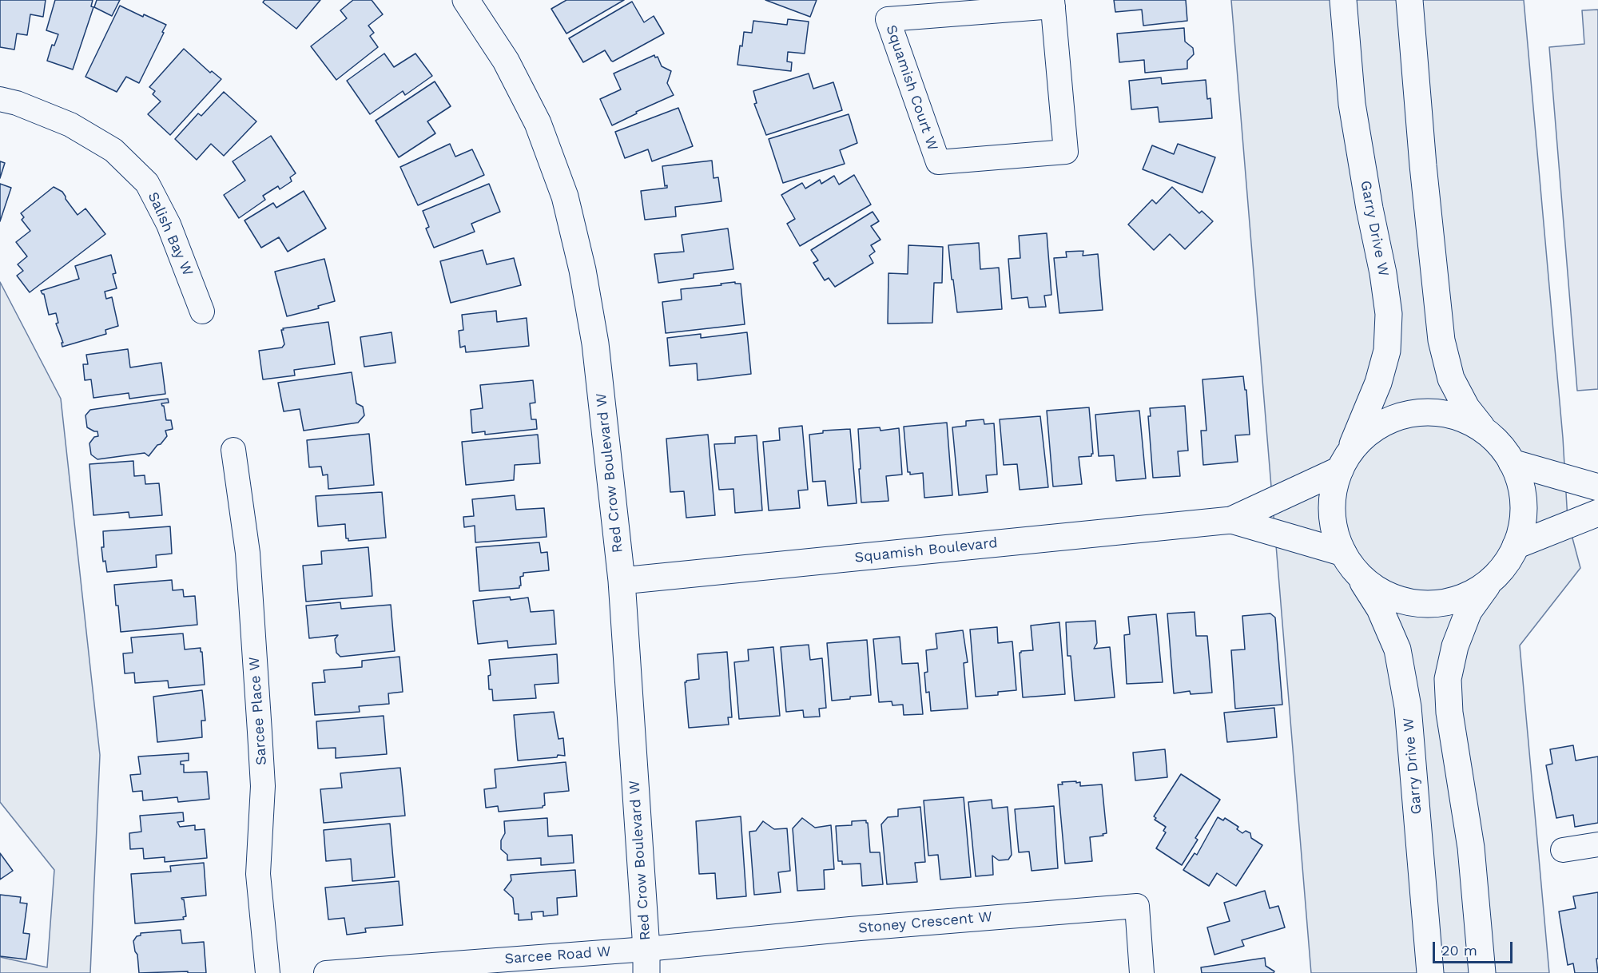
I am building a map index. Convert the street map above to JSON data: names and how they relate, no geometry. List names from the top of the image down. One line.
{"streets":{"main road":["Garry Drive W","Red Crow Boulevard W","Squamish Boulevard"],"street":["Squamish Court W","Salish Bay W","Sarcee Place W","Stoney Crescent W","Sarcee Road W"]},"crossings":[["Garry Drive W","Squamish Boulevard"],["Red Crow Boulevard W","Squamish Boulevard"],["Red Crow Boulevard W","Stoney Crescent W"],["Red Crow Boulevard W","Sarcee Road W"],["Stoney Crescent W","Sarcee Road W"]],"scale_bar":"20 m"}
